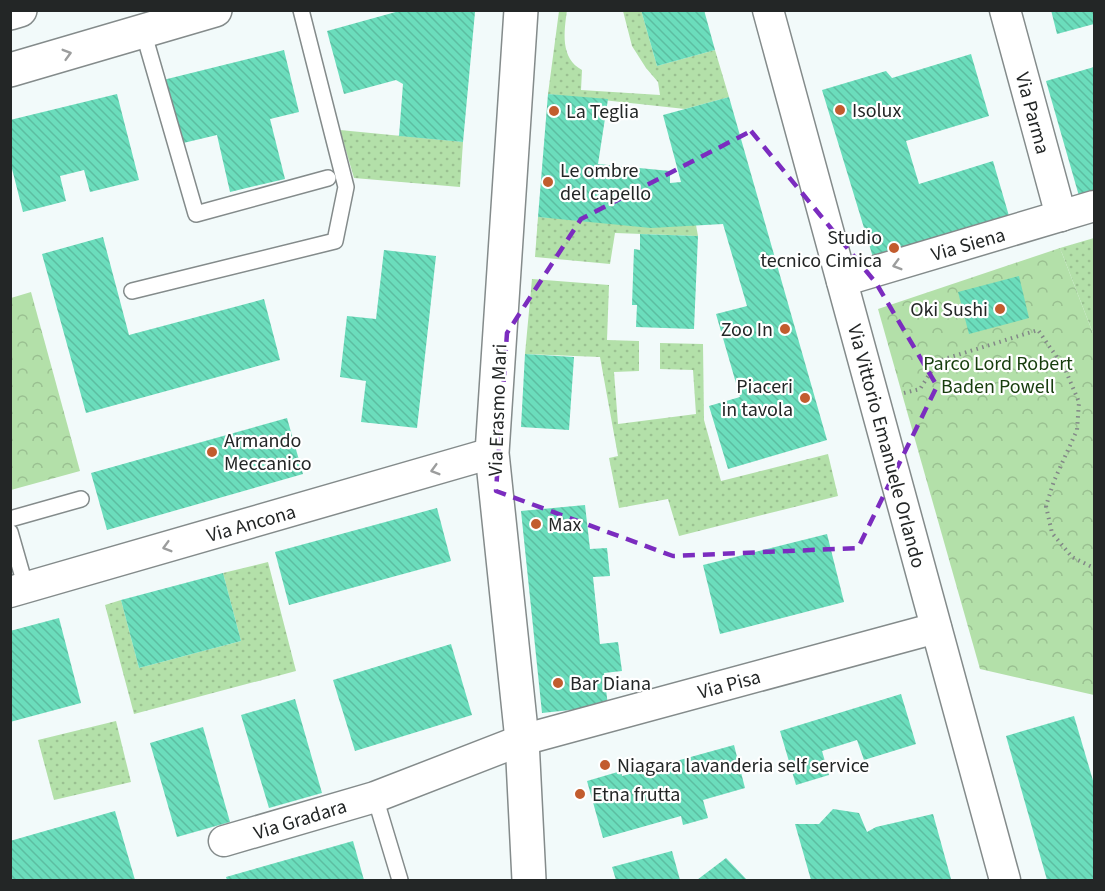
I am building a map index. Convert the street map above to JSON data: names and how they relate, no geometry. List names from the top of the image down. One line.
{"streets":{"street":["Via Parma","Via Siena","Via Erasmo Mari","Via Vittorio Emanuele Orlando","Via Ancona","Via Pisa","Via Gradara"]},"crossings":[["Via Parma","Via Siena"],["Via Siena","Via Vittorio Emanuele Orlando"],["Via Erasmo Mari","Via Ancona"],["Via Erasmo Mari","Via Pisa"],["Via Erasmo Mari","Via Gradara"],["Via Vittorio Emanuele Orlando","Via Pisa"],["Via Pisa","Via Gradara"]],"one_way":["Via Siena","Via Ancona"],"parks":["Parco Lord Robert Baden Powell"],"places":["Isolux","La Teglia","Le ombre del capello","Studio tecnico Cimica","Oki Sushi","Zoo In","Piaceri in tavola","Armando Meccanico","Max","Bar Diana","Niagara lavanderia self service","Etna frutta"]}
